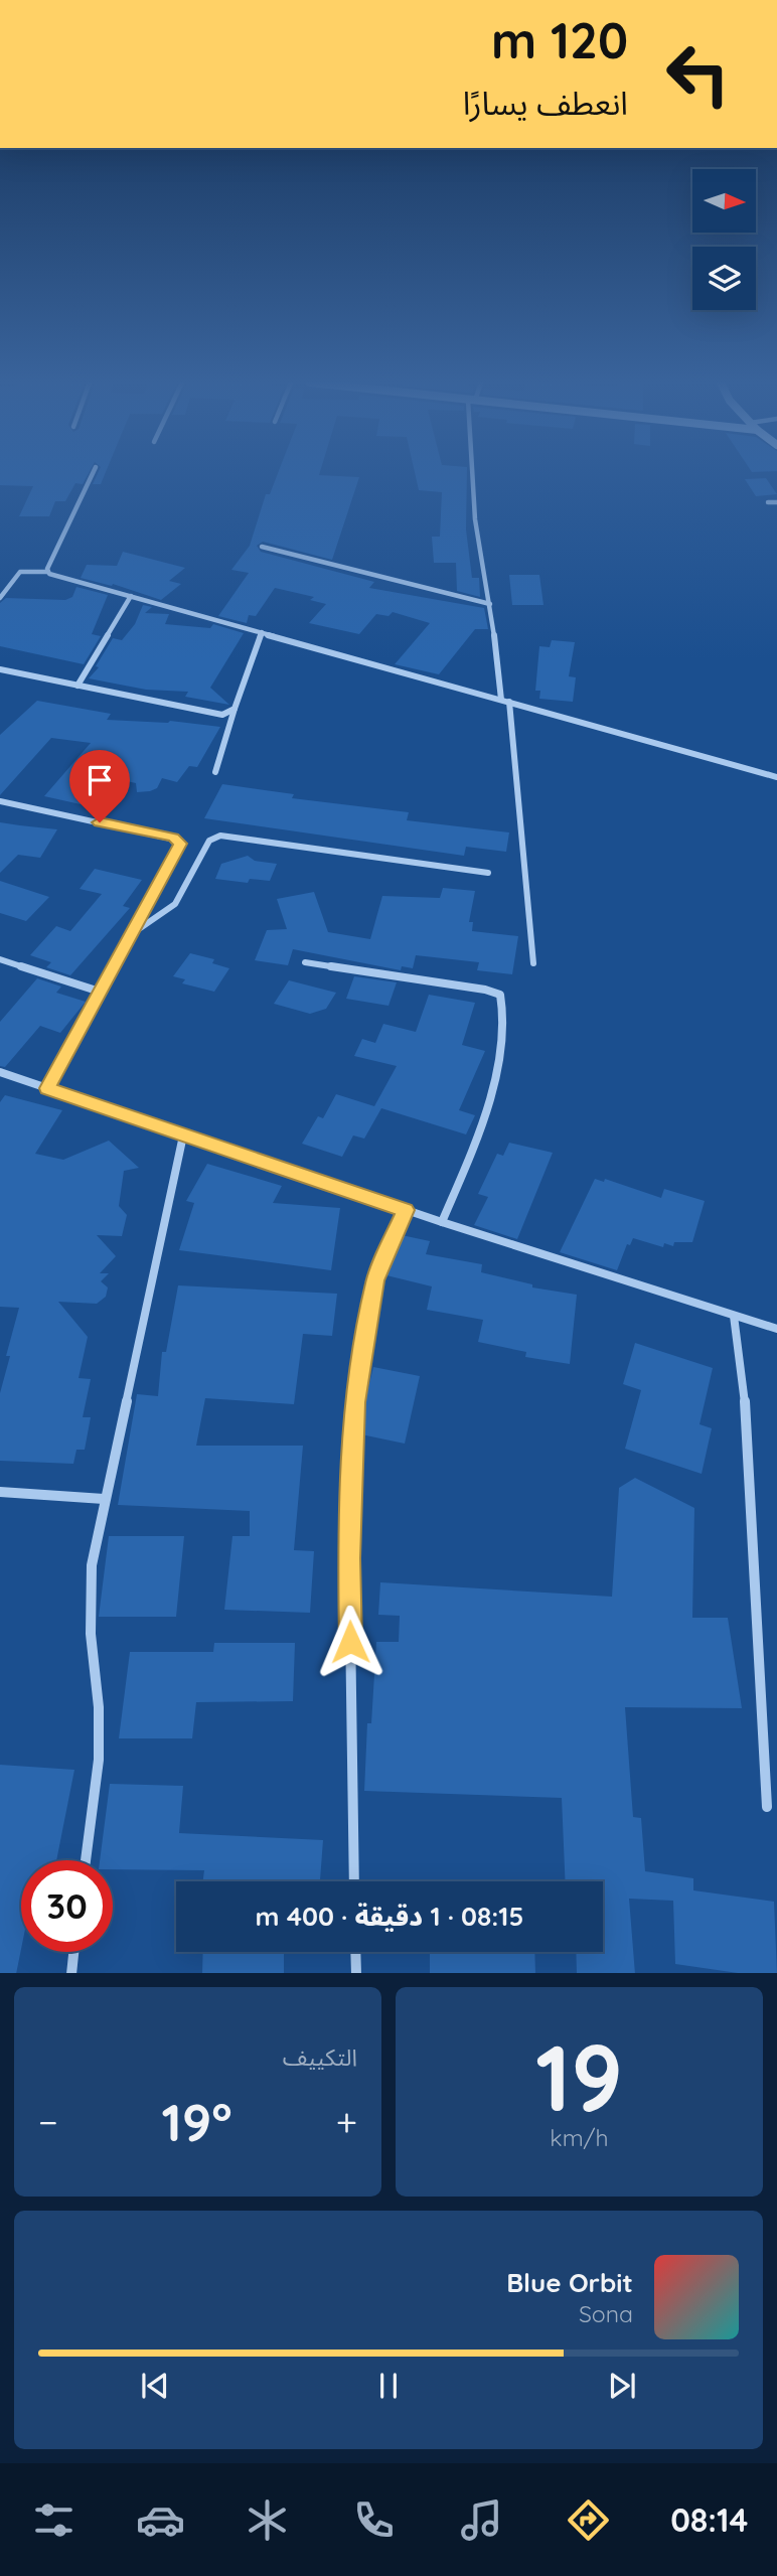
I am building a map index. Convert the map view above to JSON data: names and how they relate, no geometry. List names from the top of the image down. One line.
{"north":"right","page":{"turn":["120 m","انعطف يسارًا"],"limit":"30","trip":"08:15 · 1 دقيقة · 400 m","tile":[["19","km/h"],"التكييف"],"heat":["−","19°","+"],"song":["Blue Orbit","Sona"],"tabs":"08:14"}}
